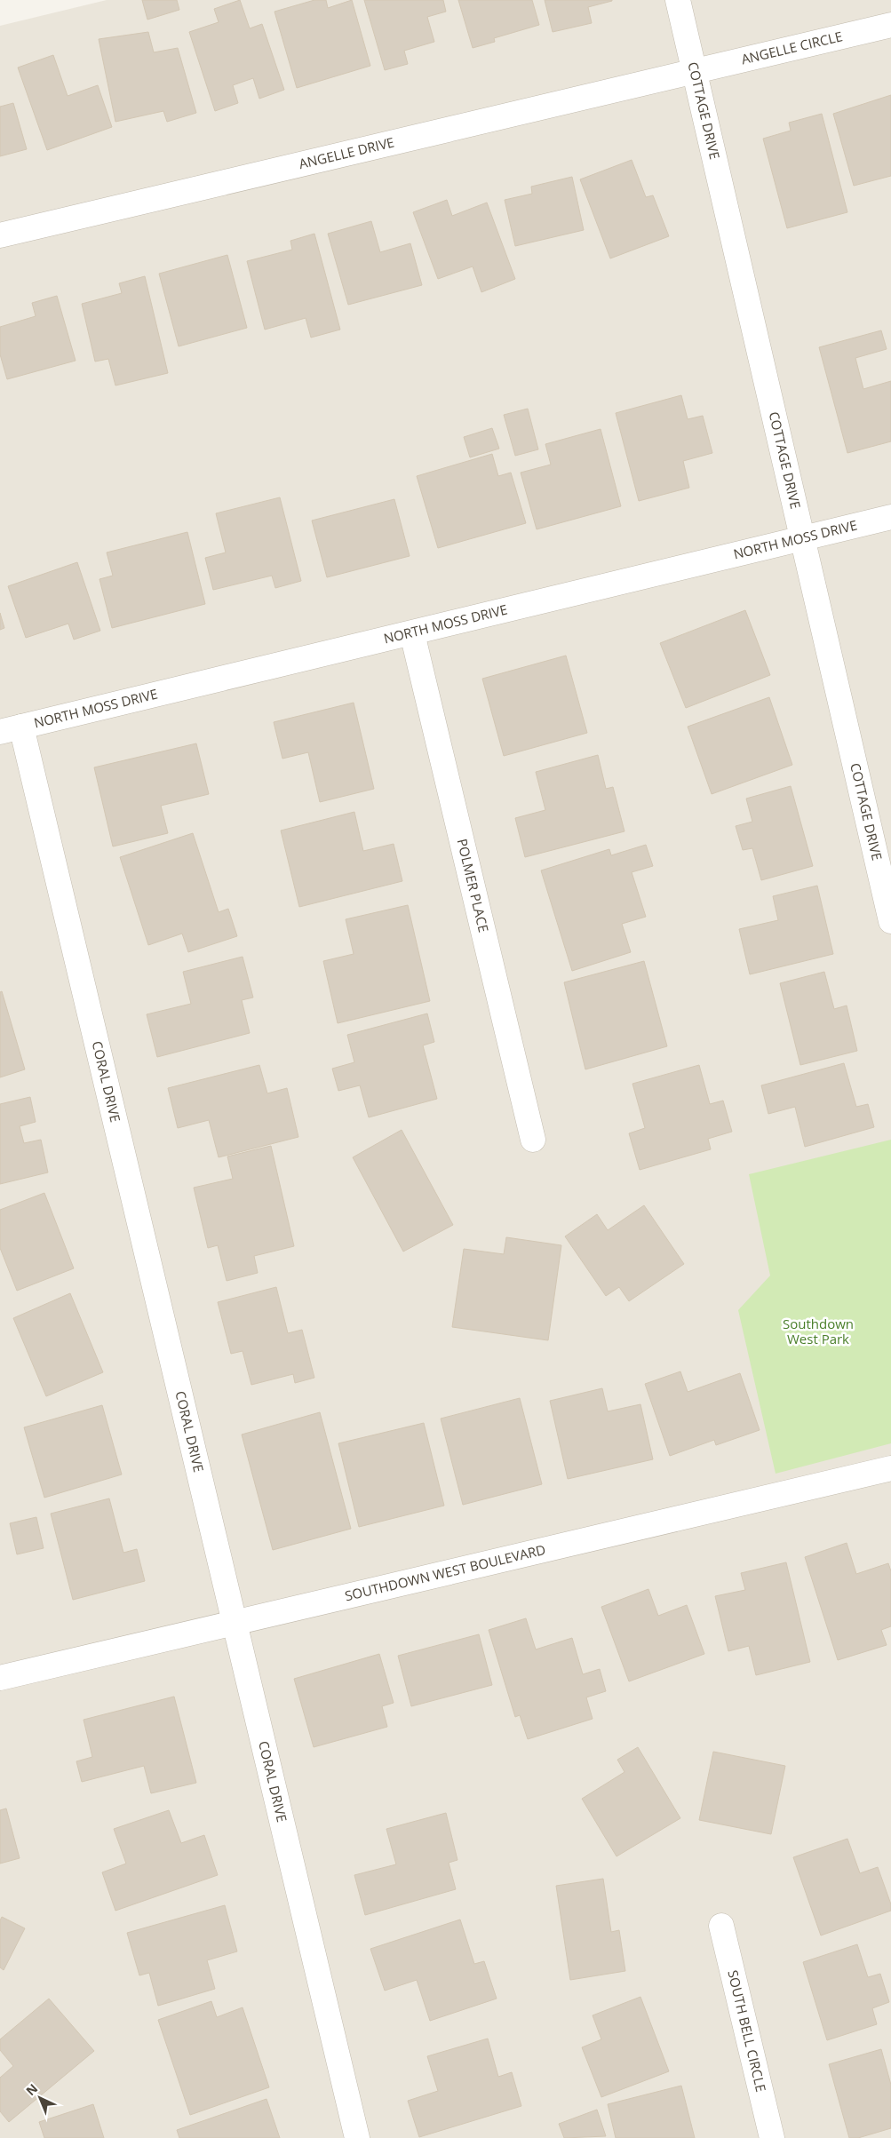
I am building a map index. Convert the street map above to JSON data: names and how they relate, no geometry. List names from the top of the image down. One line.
{"streets":{"street":["ANGELLE CIRCLE","COTTAGE DRIVE","ANGELLE DRIVE","NORTH MOSS DRIVE","POLMER PLACE","CORAL DRIVE","SOUTHDOWN WEST BOULEVARD","SOUTH BELL CIRCLE"]},"crossings":[["ANGELLE CIRCLE","COTTAGE DRIVE"],["ANGELLE CIRCLE","ANGELLE DRIVE"],["COTTAGE DRIVE","ANGELLE DRIVE"],["COTTAGE DRIVE","NORTH MOSS DRIVE"],["NORTH MOSS DRIVE","POLMER PLACE"],["NORTH MOSS DRIVE","CORAL DRIVE"],["CORAL DRIVE","SOUTHDOWN WEST BOULEVARD"]],"parks":["Southdown West Park"],"north":"top left"}
